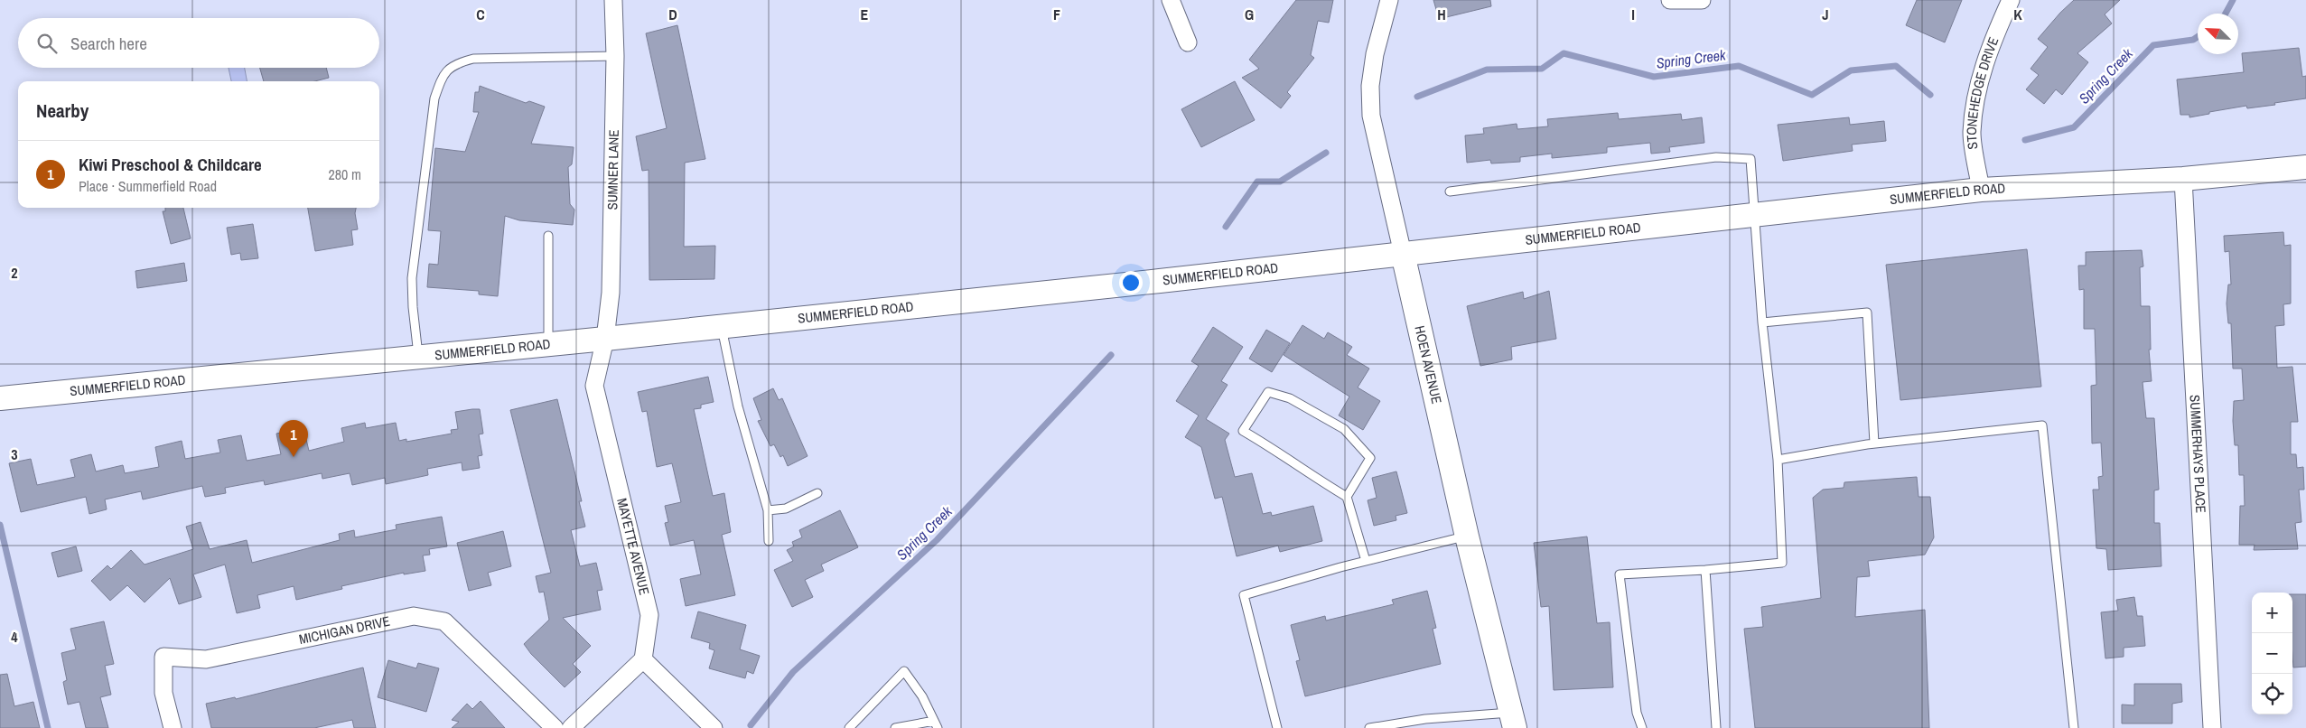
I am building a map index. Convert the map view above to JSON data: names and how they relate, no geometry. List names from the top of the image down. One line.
{"streets":{"street":["STONEHEDGE DRIVE","SUMNER LANE","SUMMERFIELD ROAD","HOEN AVENUE","SUMMERHAYS PLACE","MAYETTE AVENUE","MICHIGAN DRIVE"]},"crossings":[["STONEHEDGE DRIVE","SUMMERFIELD ROAD"],["SUMNER LANE","SUMMERFIELD ROAD"],["SUMNER LANE","MAYETTE AVENUE"],["SUMMERFIELD ROAD","HOEN AVENUE"],["SUMMERFIELD ROAD","SUMMERHAYS PLACE"],["SUMMERFIELD ROAD","MAYETTE AVENUE"]],"water":["Spring Creek"],"north":"top left","page":{"search":"Search here","heading":"Nearby","list":[{"mark":"1","name":"Kiwi Preschool & Childcare","note":"Place · Summerfield Road","value":"280 m"}],"pins":"1","map_buttons":["+","−"]},"grid":{"columns":["C","D","E","F","G","H","I","J","K"],"rows":["2","3","4"]}}
